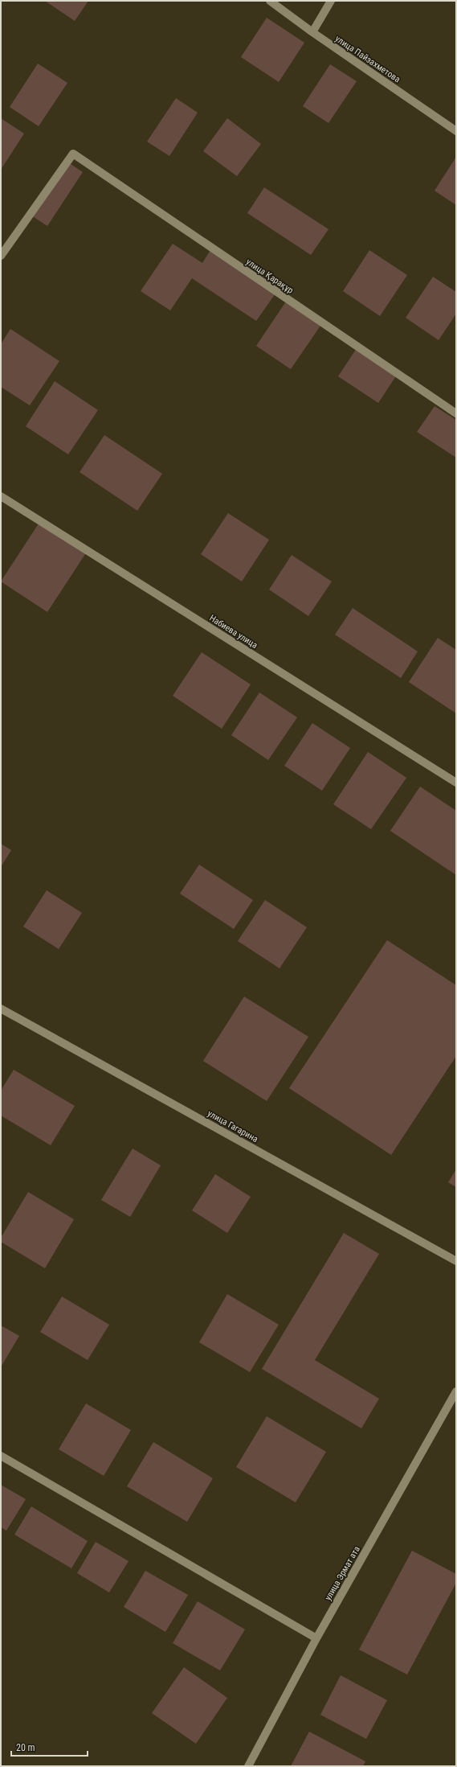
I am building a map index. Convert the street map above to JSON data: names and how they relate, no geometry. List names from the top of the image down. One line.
{"streets":{"street":["улица Пайзахметова","улица Қарақұр","Набиева улица","улица Гагарина","улица Эрмат ата"]},"scale_bar":"20 m"}
